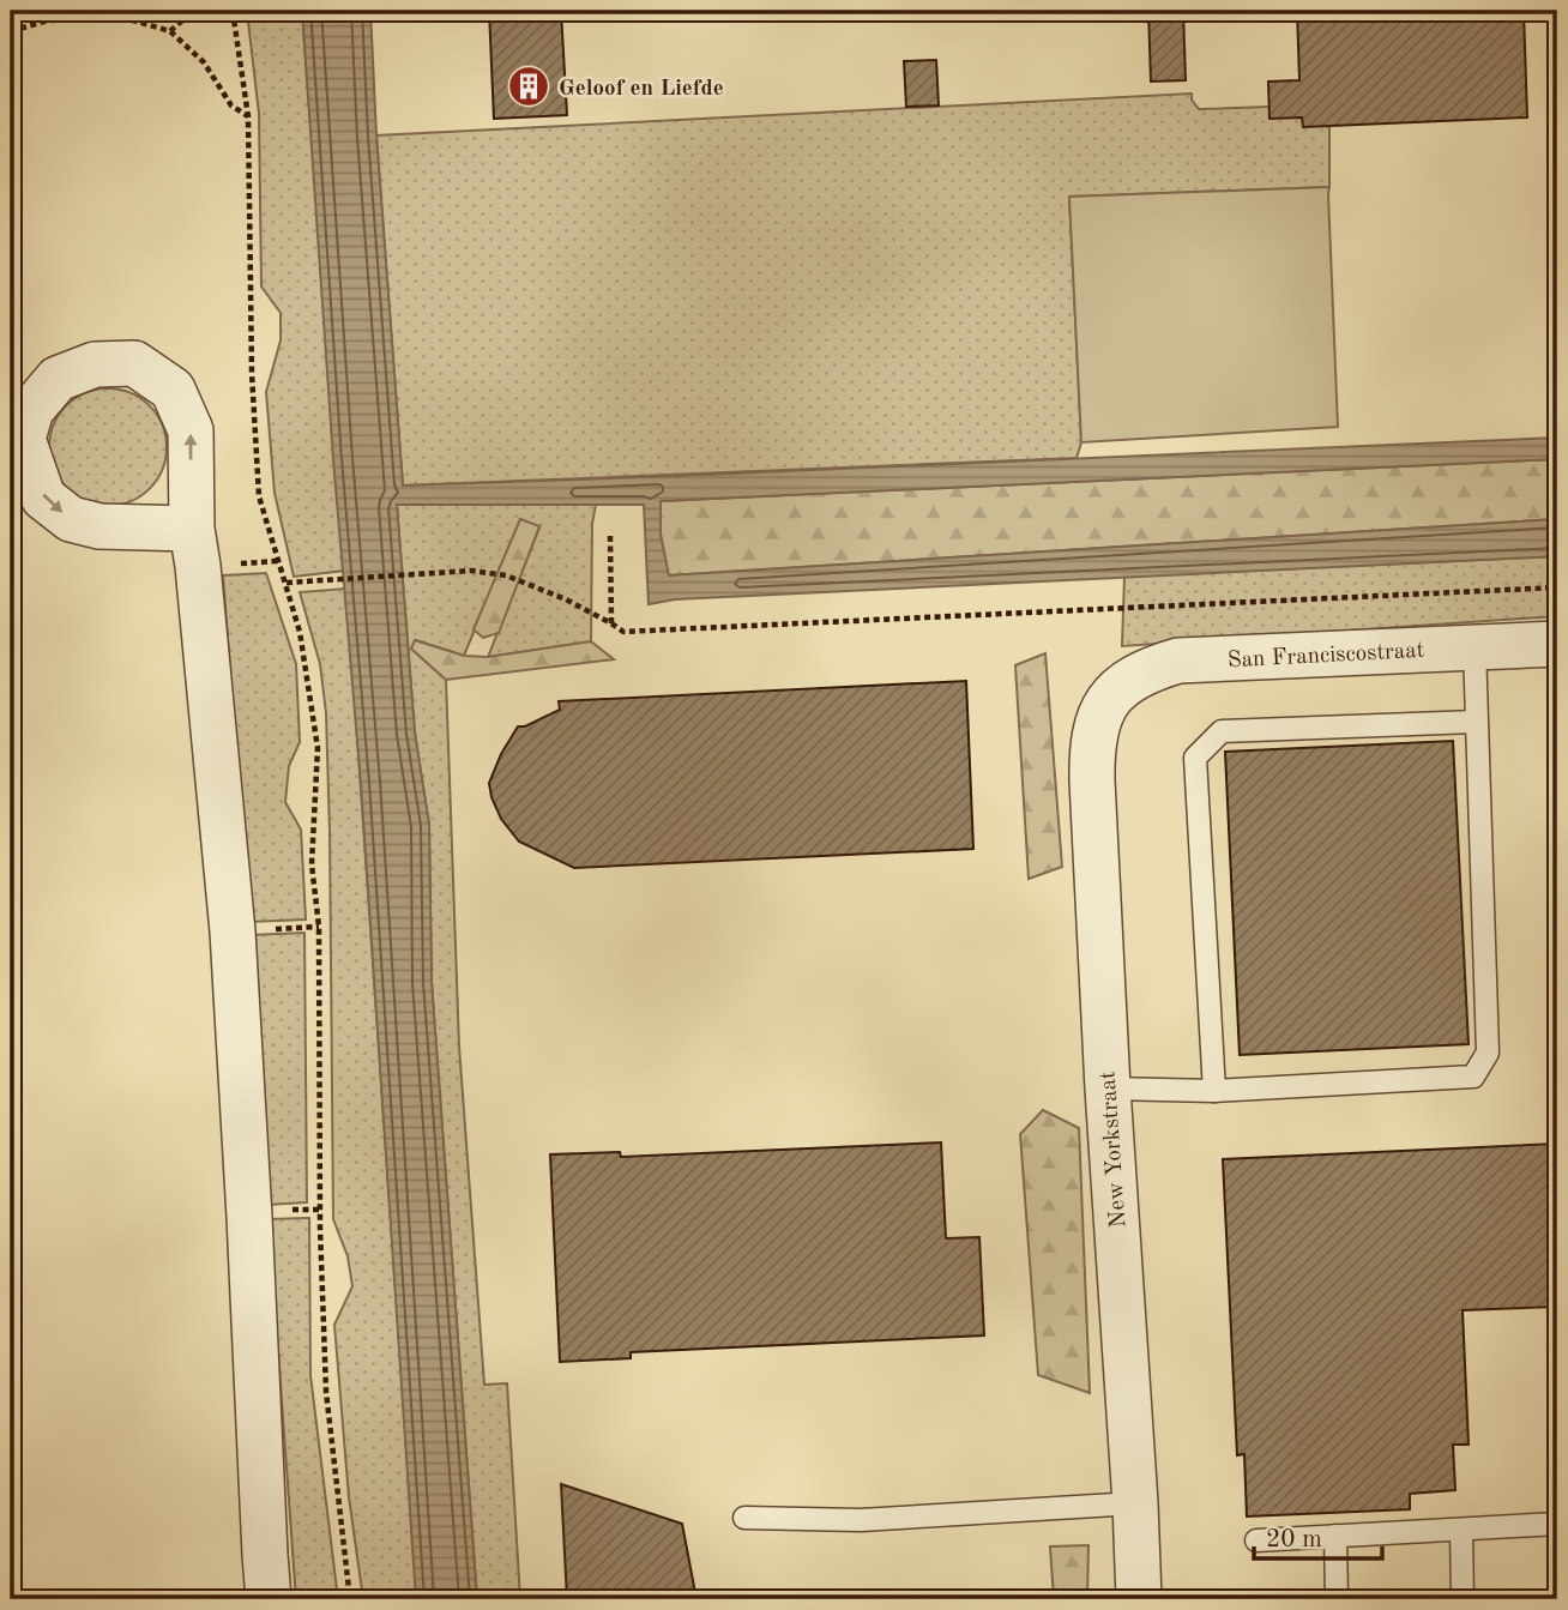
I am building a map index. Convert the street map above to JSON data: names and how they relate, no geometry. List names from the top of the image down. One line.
{"streets":{"street":["San Franciscostraat","New Yorkstraat"]},"crossings":[["San Franciscostraat","New Yorkstraat"]],"places":{"building":["Geloof en Liefde"]},"scale_bar":"20 m"}
